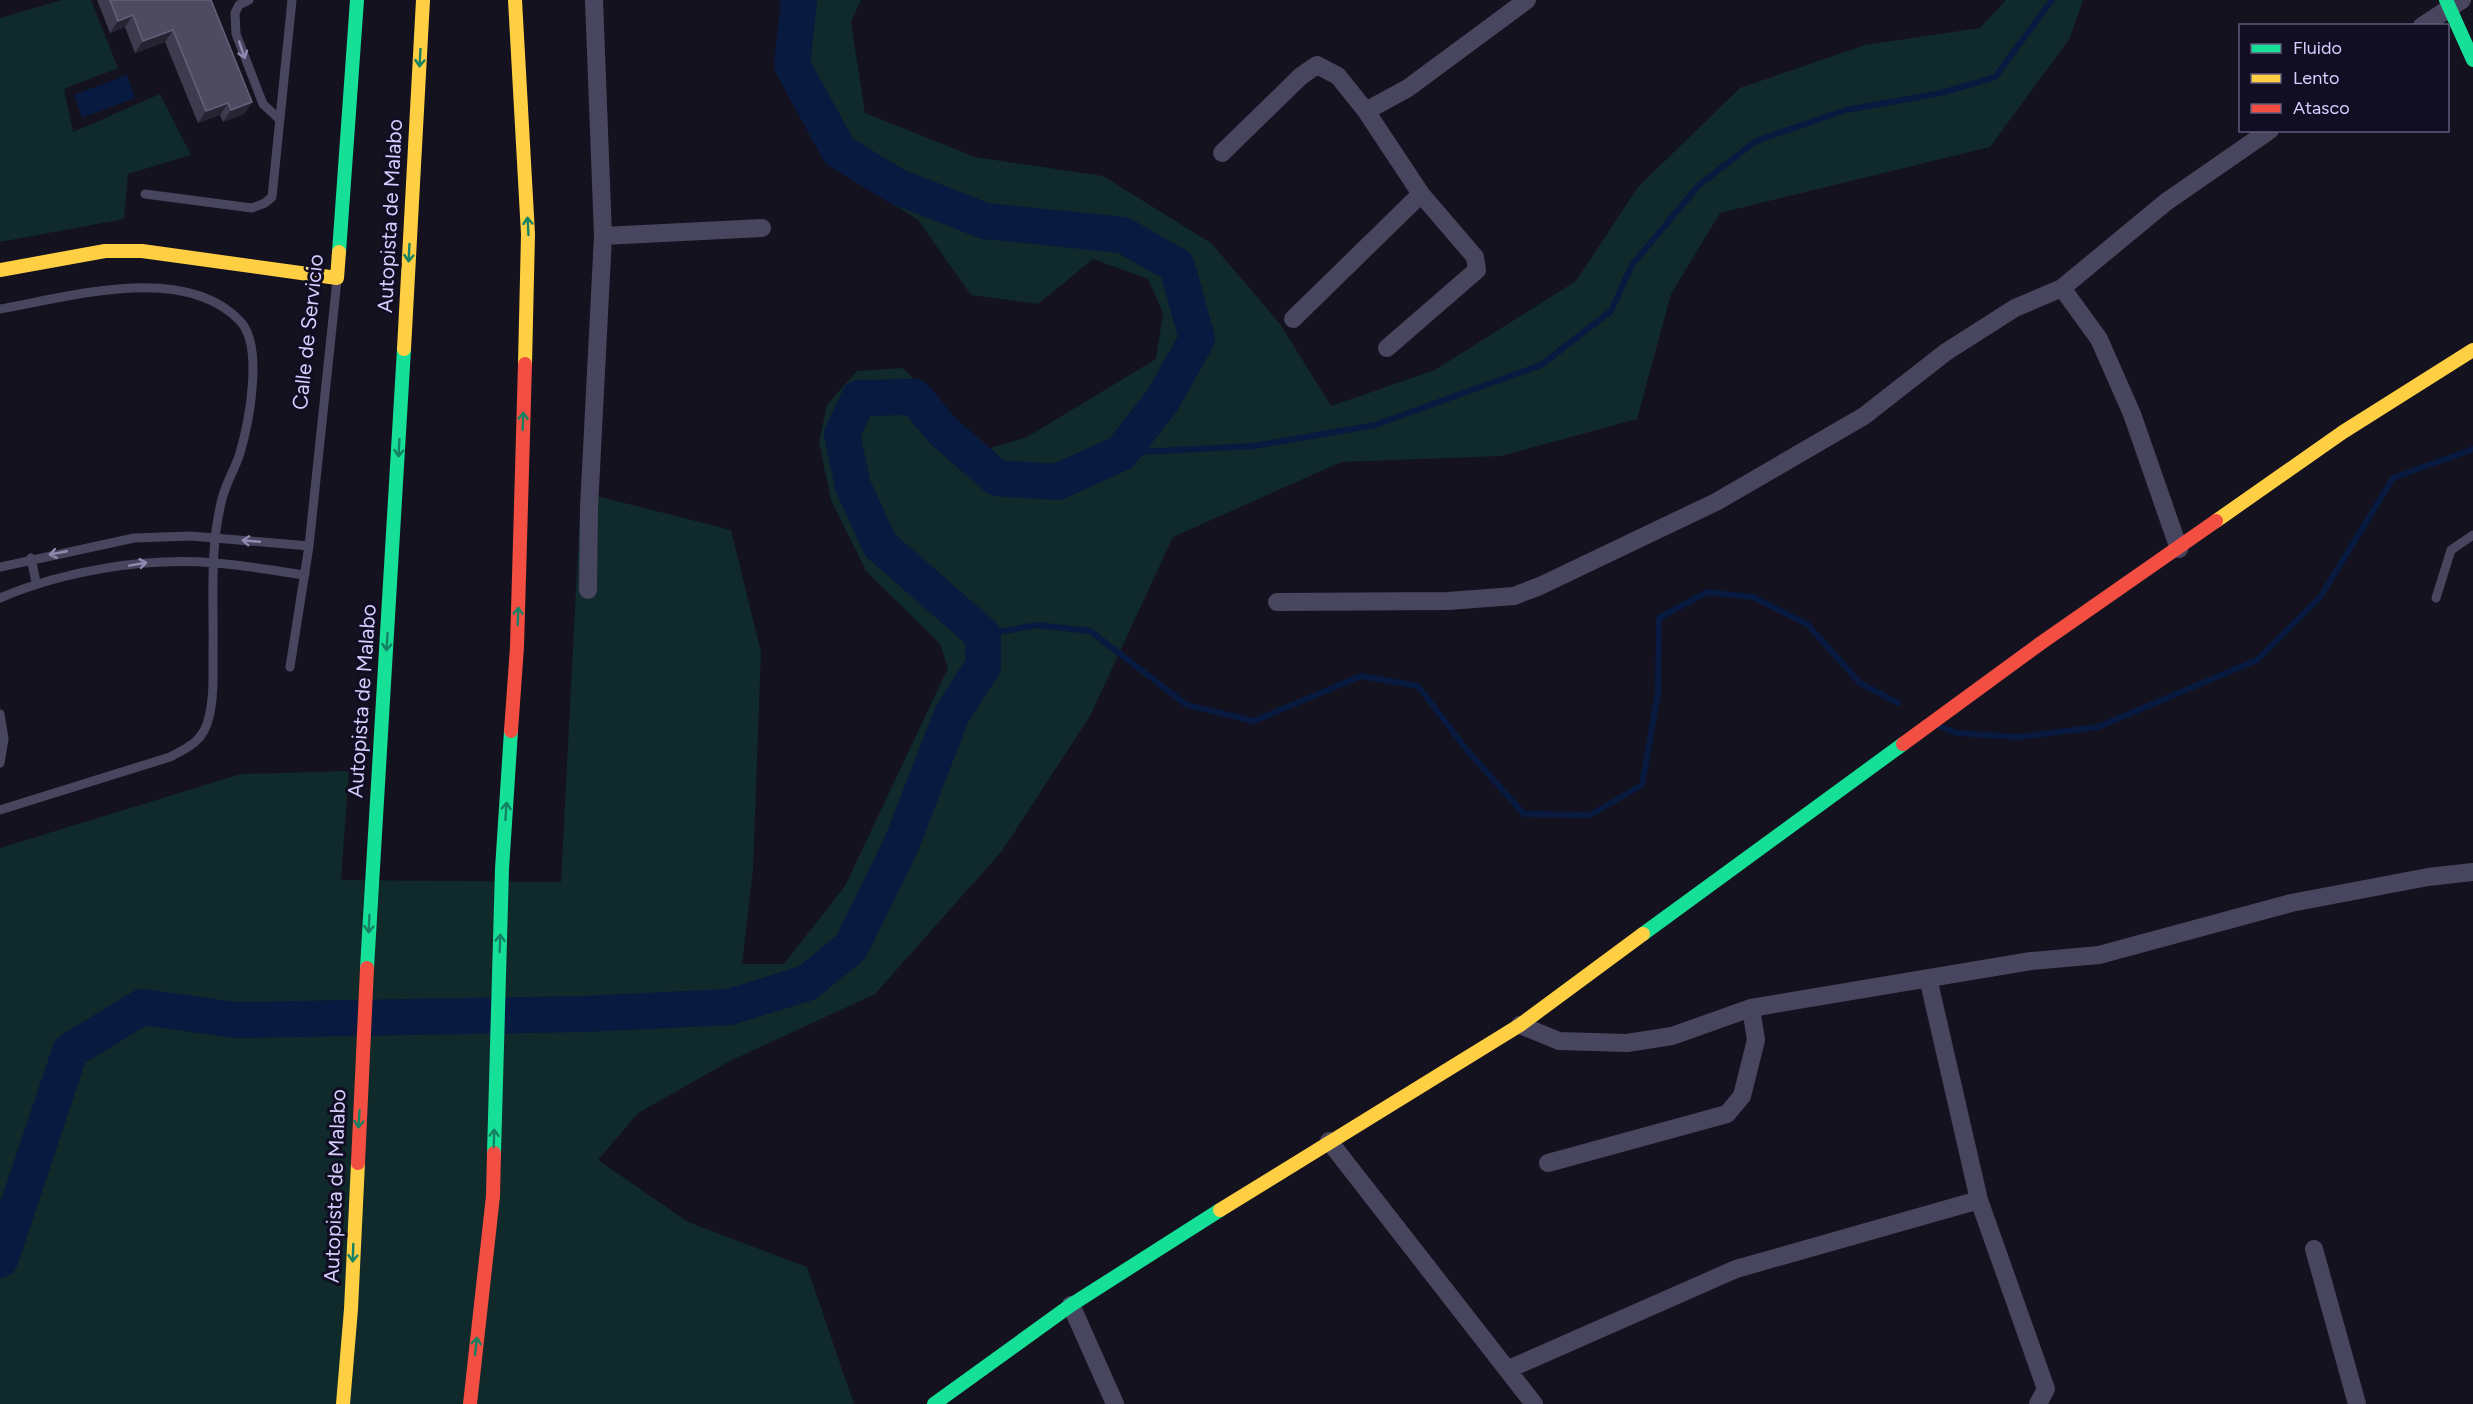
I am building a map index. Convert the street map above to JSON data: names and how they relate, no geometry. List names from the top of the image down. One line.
{"streets":{"main road":["Autopista de Malabo","Calle de Servicio"]},"one_way":["Autopista de Malabo"],"legend":["Fluido","Lento","Atasco"]}
